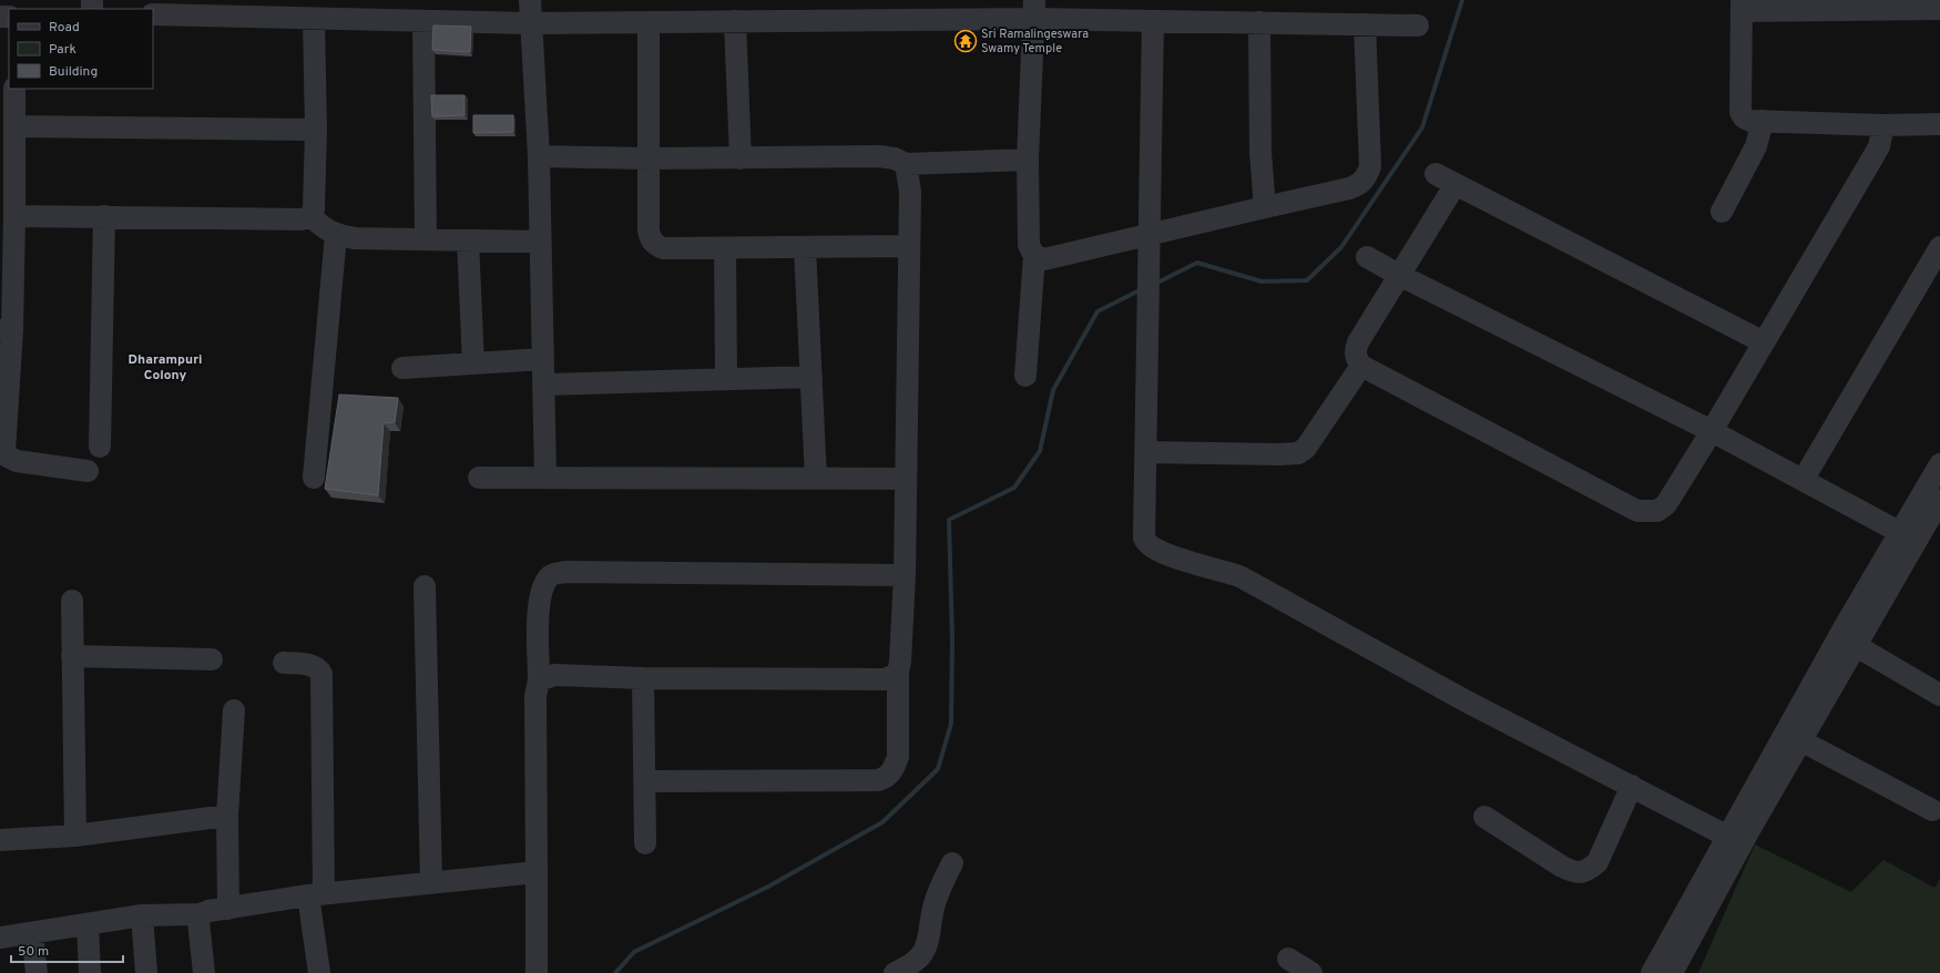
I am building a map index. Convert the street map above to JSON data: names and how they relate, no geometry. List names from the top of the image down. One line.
{"districts":["Dharampuri Colony"],"places":{"temple":["Sri Ramalingeswara Swamy Temple"]},"legend":["Road","Park","Building"],"scale_bar":"50 m"}
